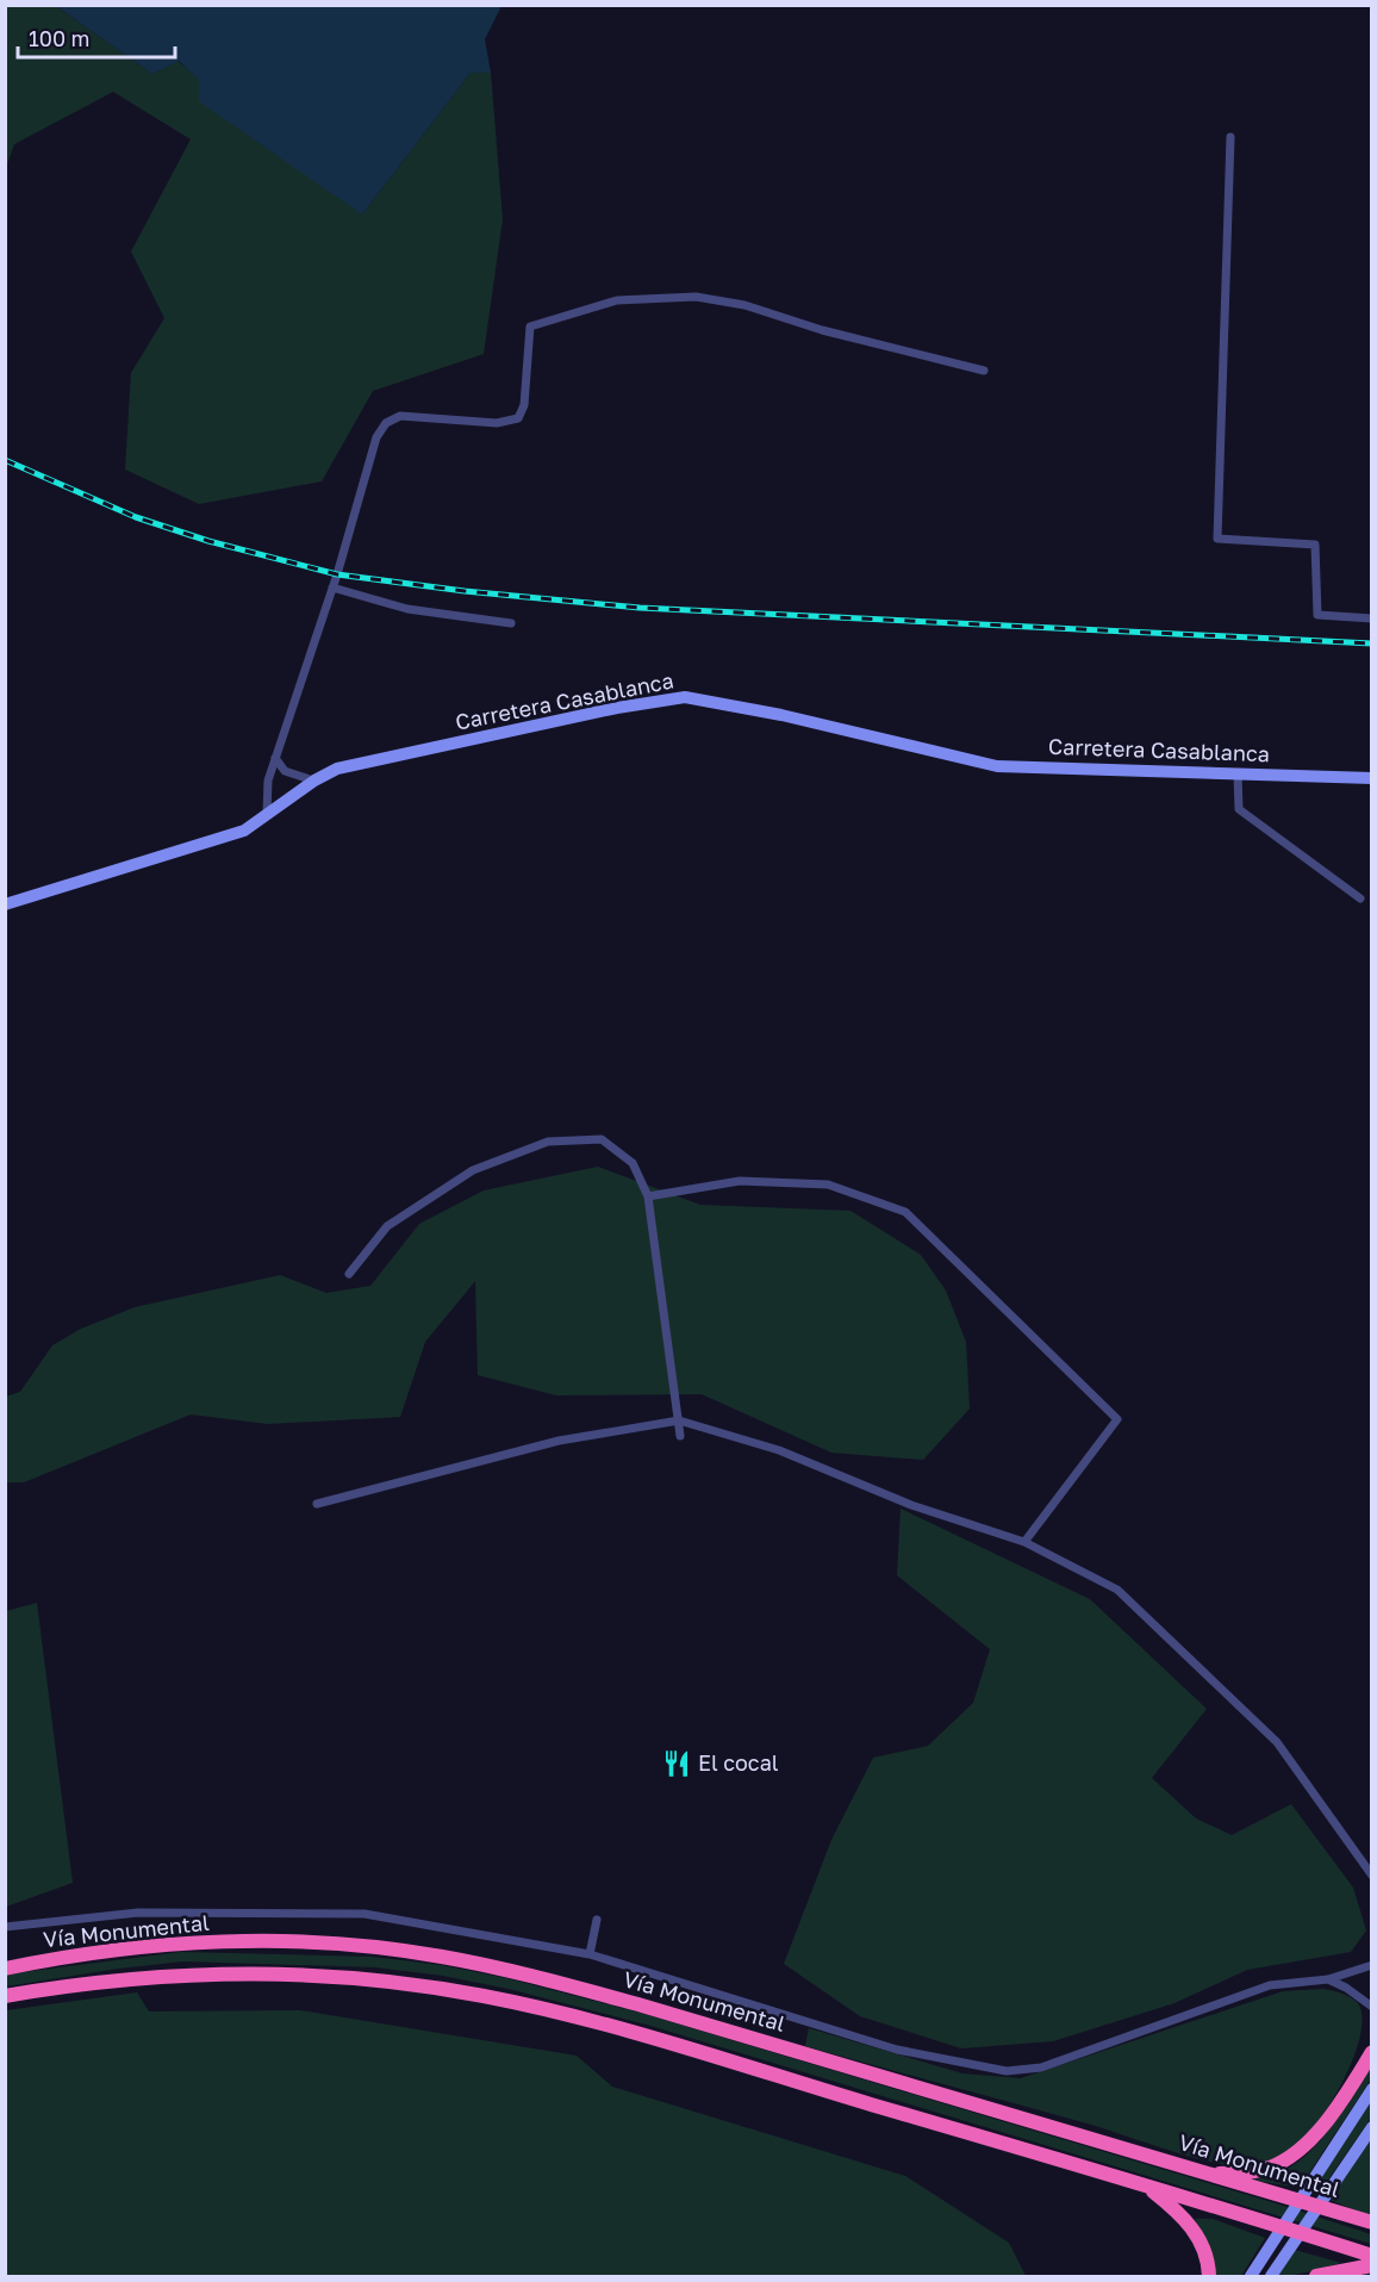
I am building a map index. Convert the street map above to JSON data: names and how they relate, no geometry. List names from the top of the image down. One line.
{"streets":{"highway":["Vía Monumental"],"main road":["Carretera Casablanca"]},"places":{"restaurant":["El cocal"]},"scale_bar":"100 m"}
